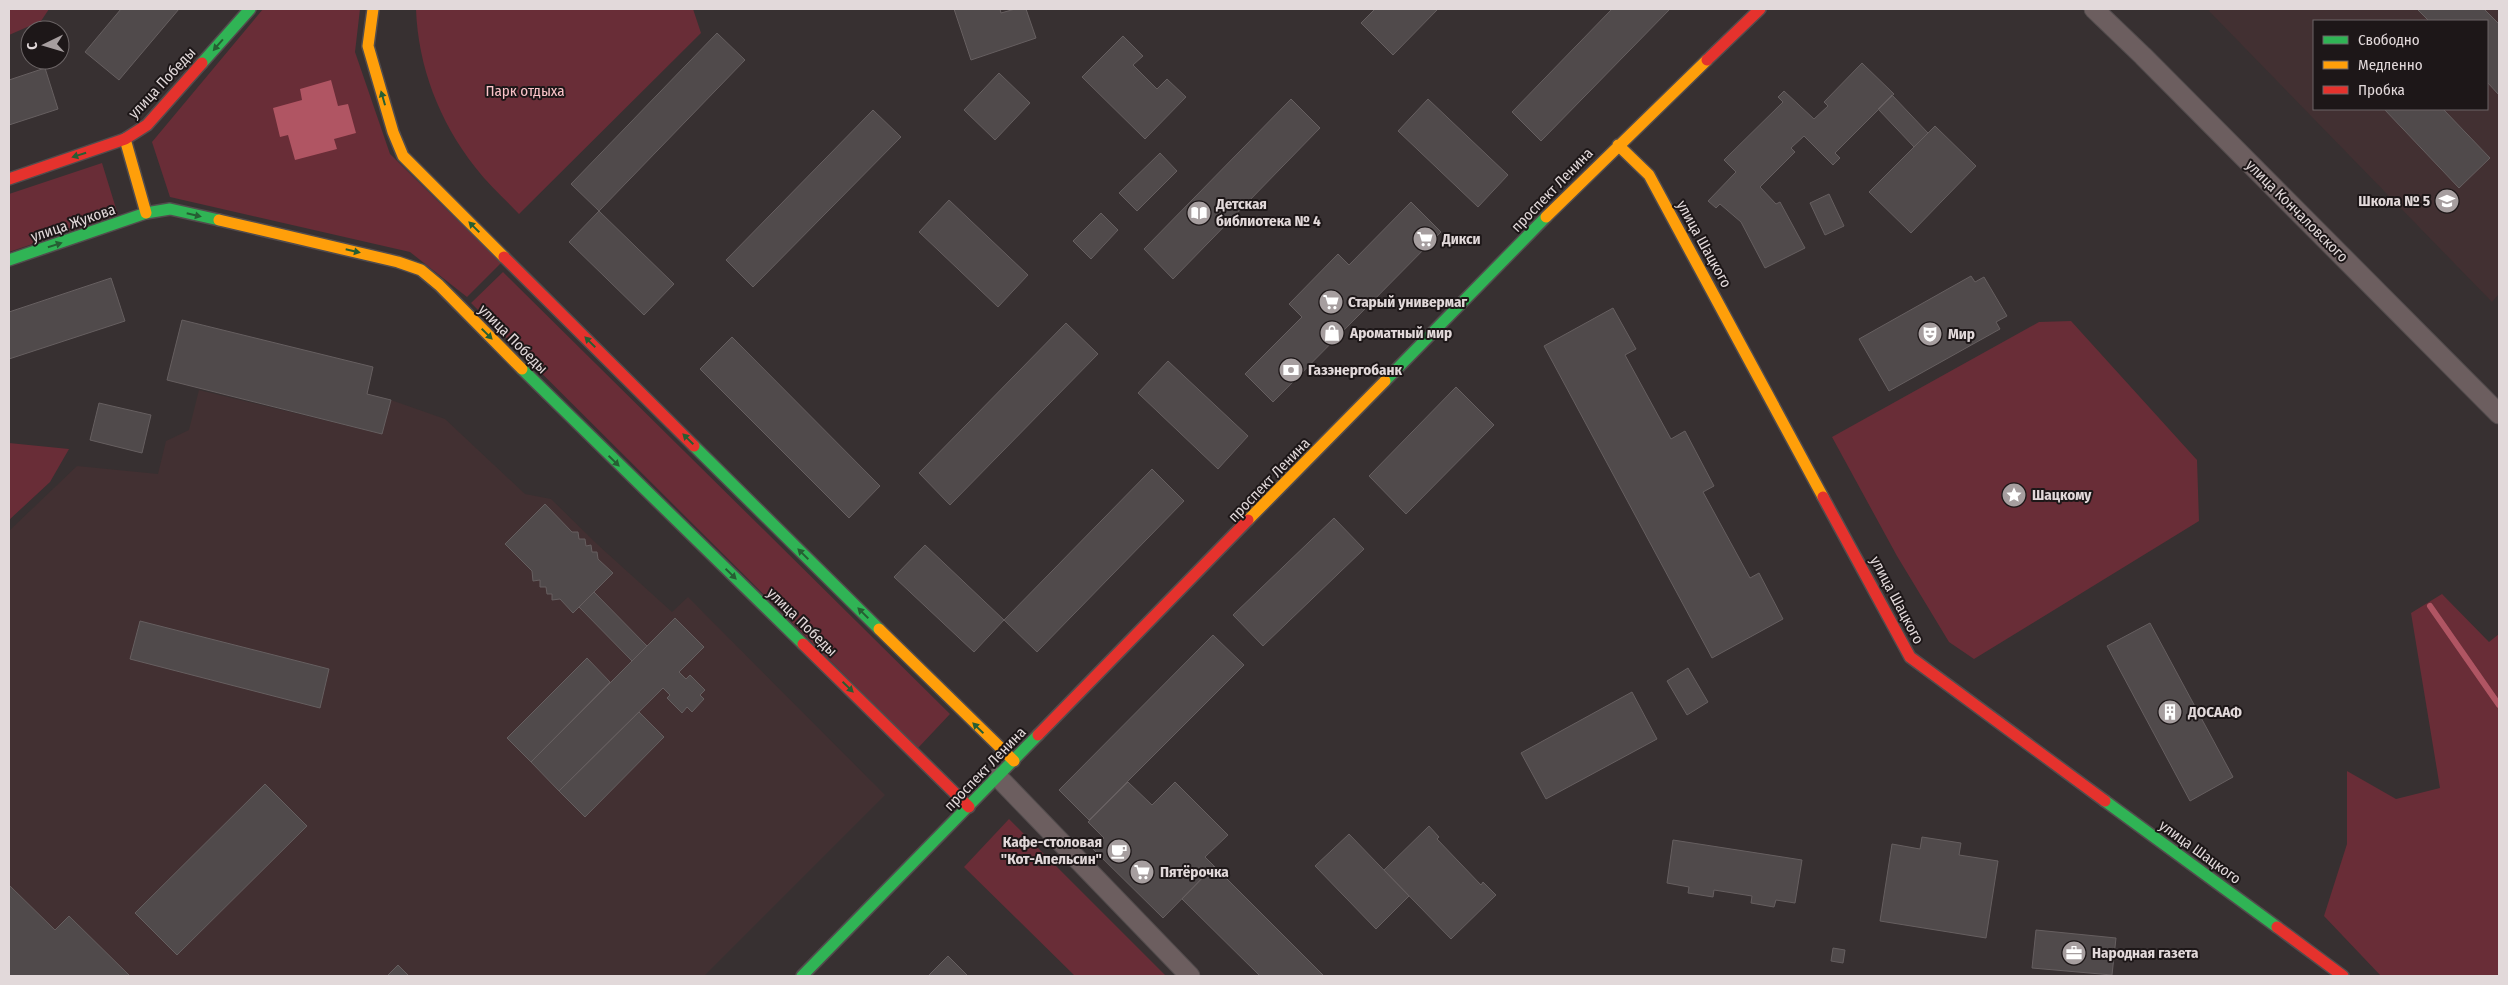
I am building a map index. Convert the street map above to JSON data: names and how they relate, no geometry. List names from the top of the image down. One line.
{"streets":{"street":["улица Победы","проспект Ленина","улица Кончаловского","улица Жукова","улица Шацкого"]},"crossings":[["улица Победы","проспект Ленина"],["улица Победы","улица Жукова"],["проспект Ленина","улица Шацкого"]],"parks":["Парк отдыха"],"places":{"school or university":["Школа № 5"],"library":["Детская библиотека № 4"],"supermarket":["Дикси","Старый универмаг","Пятёрочка"],"shop":["Ароматный мир"],"theatre":["Мир"],"bank":["Газэнергобанк"],"place":["Шацкому"],"building":["ДОСААФ"],"cafe":["Кафе-столовая \"Кот-Апельсин\""],"office":["Народная газета"]},"legend":["Свободно","Медленно","Пробка"],"north":"left"}
